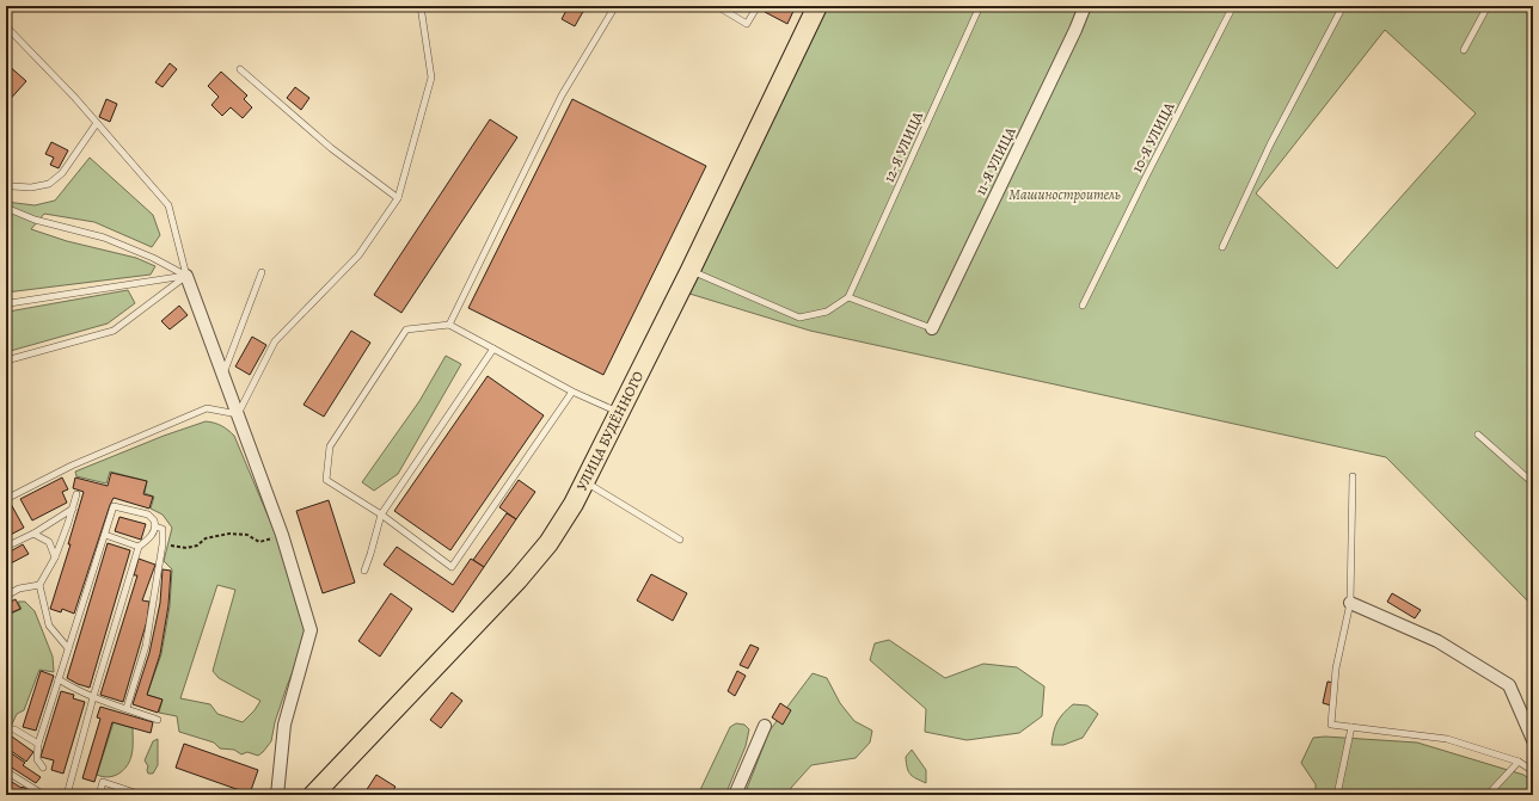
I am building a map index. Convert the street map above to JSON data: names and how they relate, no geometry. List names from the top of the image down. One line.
{"streets":{"main road":["УЛИЦА БУДЁННОГО"],"street":["11-Я УЛИЦА"],"lane":["10-Я УЛИЦА","12-Я УЛИЦА"]},"parks":["Машиностроитель"]}
